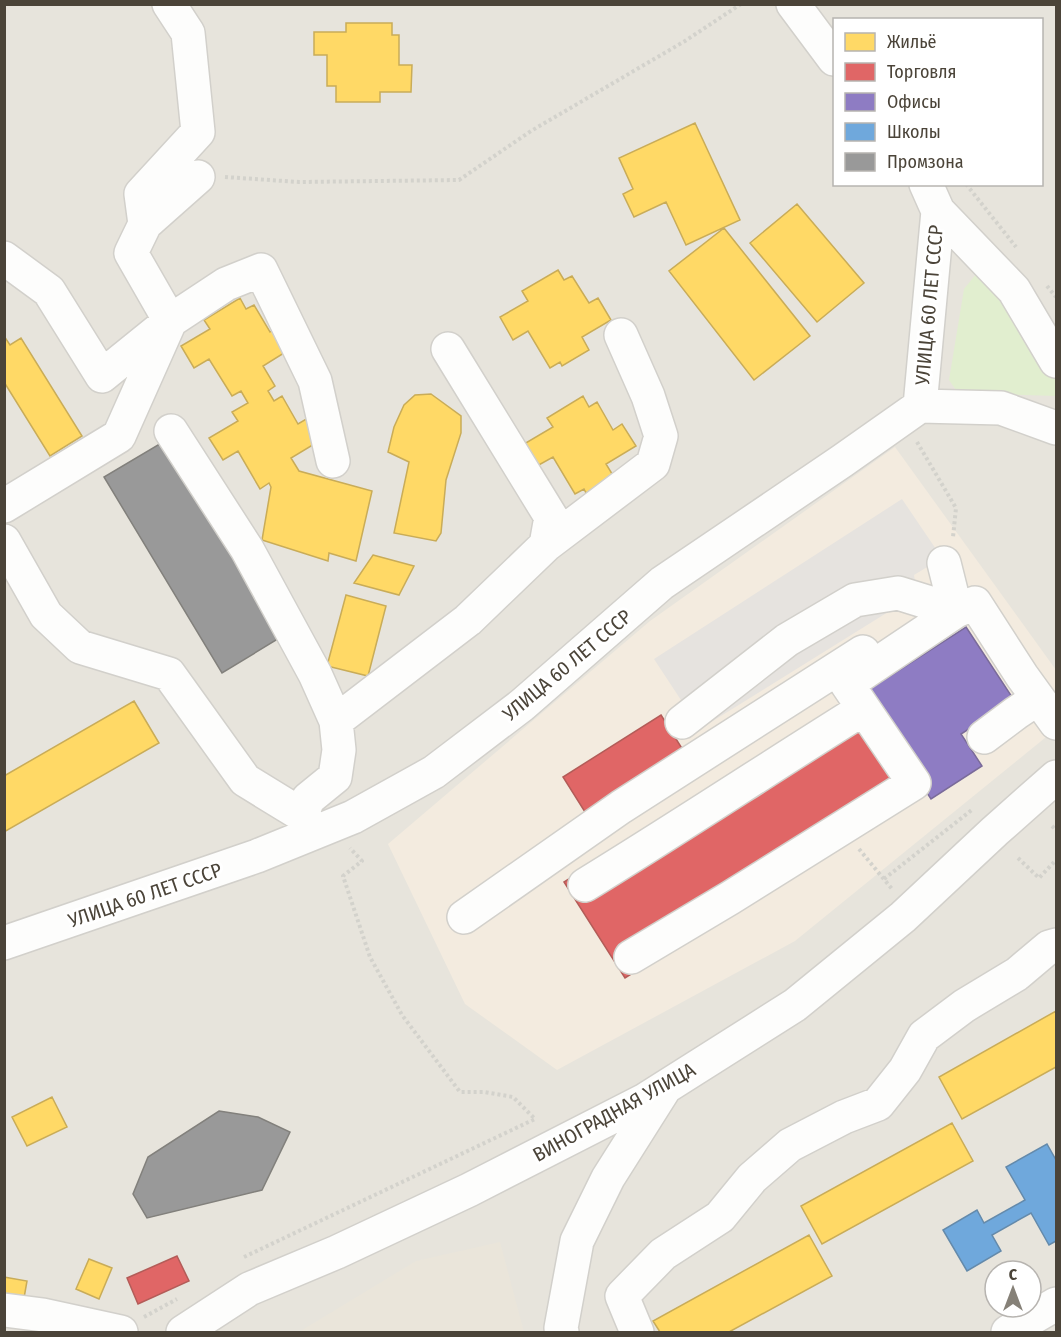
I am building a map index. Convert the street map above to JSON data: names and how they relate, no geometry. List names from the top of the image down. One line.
{"streets":{"street":["УЛИЦА 60 ЛЕТ СССР","ВИНОГРАДНАЯ УЛИЦА"]},"legend":["Жильё","Торговля","Офисы","Школы","Промзона"],"north":"top"}
